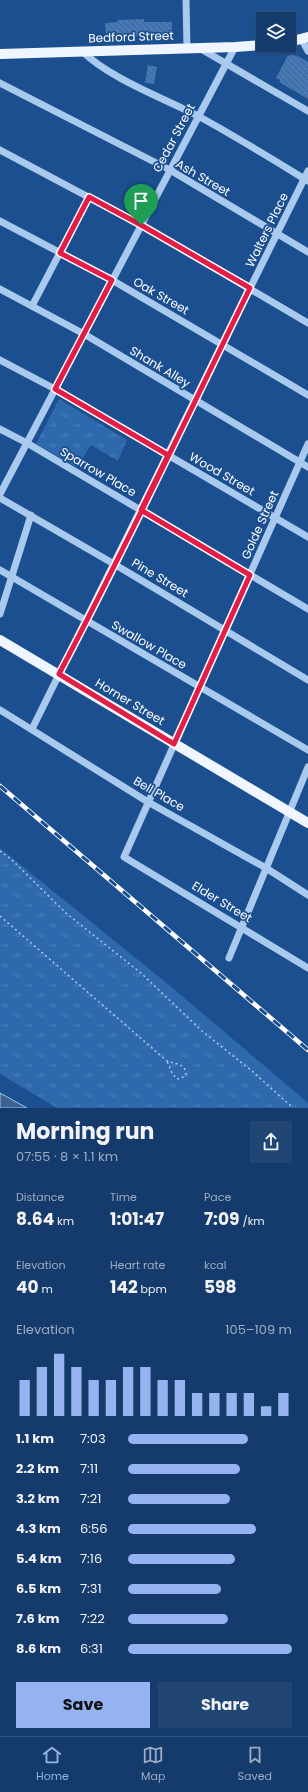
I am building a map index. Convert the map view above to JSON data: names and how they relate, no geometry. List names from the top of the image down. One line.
{"streets":{"main road":["Bedford Street","Horner Street"],"street":["Cedar Street","Ash Street","Walters Place","Oak Street","Shank Alley","Sparrow Place","Wood Street","Golde Street","Pine Street","Swallow Place","Bell Place","Elder Street"]},"crossings":[["Bedford Street","Cedar Street"],["Cedar Street","Ash Street"],["Cedar Street","Oak Street"],["Cedar Street","Shank Alley"],["Cedar Street","Sparrow Place"],["Cedar Street","Wood Street"],["Ash Street","Walters Place"],["Walters Place","Oak Street"],["Walters Place","Shank Alley"],["Walters Place","Sparrow Place"],["Walters Place","Wood Street"],["Walters Place","Pine Street"],["Walters Place","Swallow Place"],["Walters Place","Horner Street"],["Walters Place","Bell Place"],["Shank Alley","Golde Street"],["Sparrow Place","Golde Street"],["Wood Street","Golde Street"],["Golde Street","Pine Street"],["Golde Street","Swallow Place"],["Golde Street","Horner Street"],["Golde Street","Bell Place"],["Golde Street","Elder Street"]],"page":{"heading":["Morning run","07:55 · 8 × 1.1 km"],"stats":[["Distance","8.64 km"],["Time","1:01:47"],["Pace","7:09 /km"],["Elevation","40 m"],["Heart rate","142 bpm"],["kcal","598"]],"chart":["Elevation","105–109 m"],"list":[{"name":"1.1 km","note":"7:03"},{"name":"2.2 km","note":"7:11"},{"name":"3.2 km","note":"7:21"},{"name":"4.3 km","note":"6:56"},{"name":"5.4 km","note":"7:16"},{"name":"6.5 km","note":"7:31"},{"name":"7.6 km","note":"7:22"},{"name":"8.6 km","note":"6:31"}],"buttons":["Save","Share"],"tabs":["Home","Map","Saved"]}}
